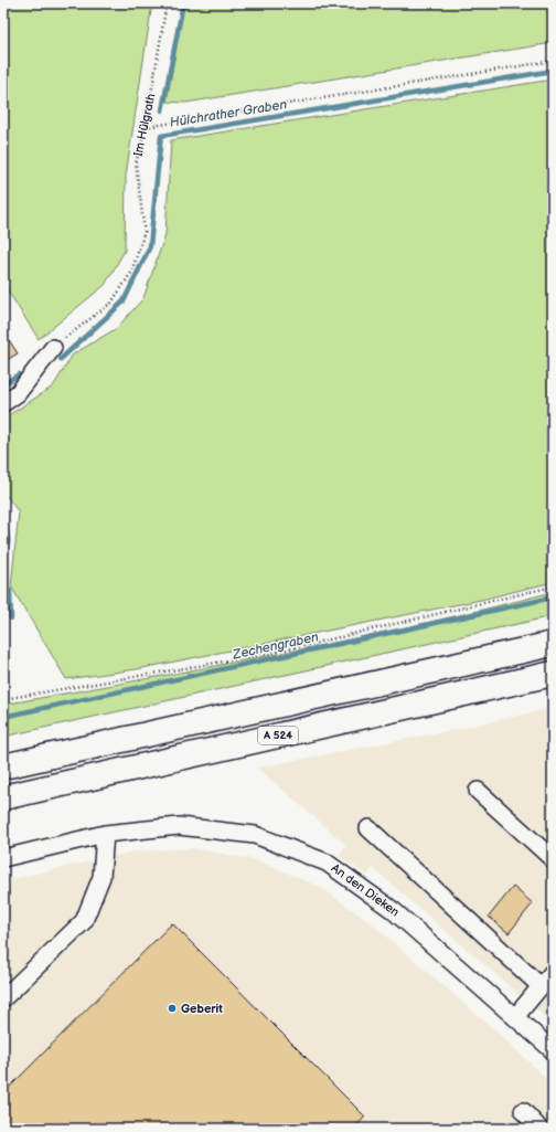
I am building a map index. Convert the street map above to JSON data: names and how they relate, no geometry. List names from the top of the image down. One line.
{"streets":{"highway":["A 524"],"street":["An den Dieken"],"path":["Im Hülgrath"]},"water":["Hülchrather Graben","Zechengraben"],"places":["Geberit"]}
